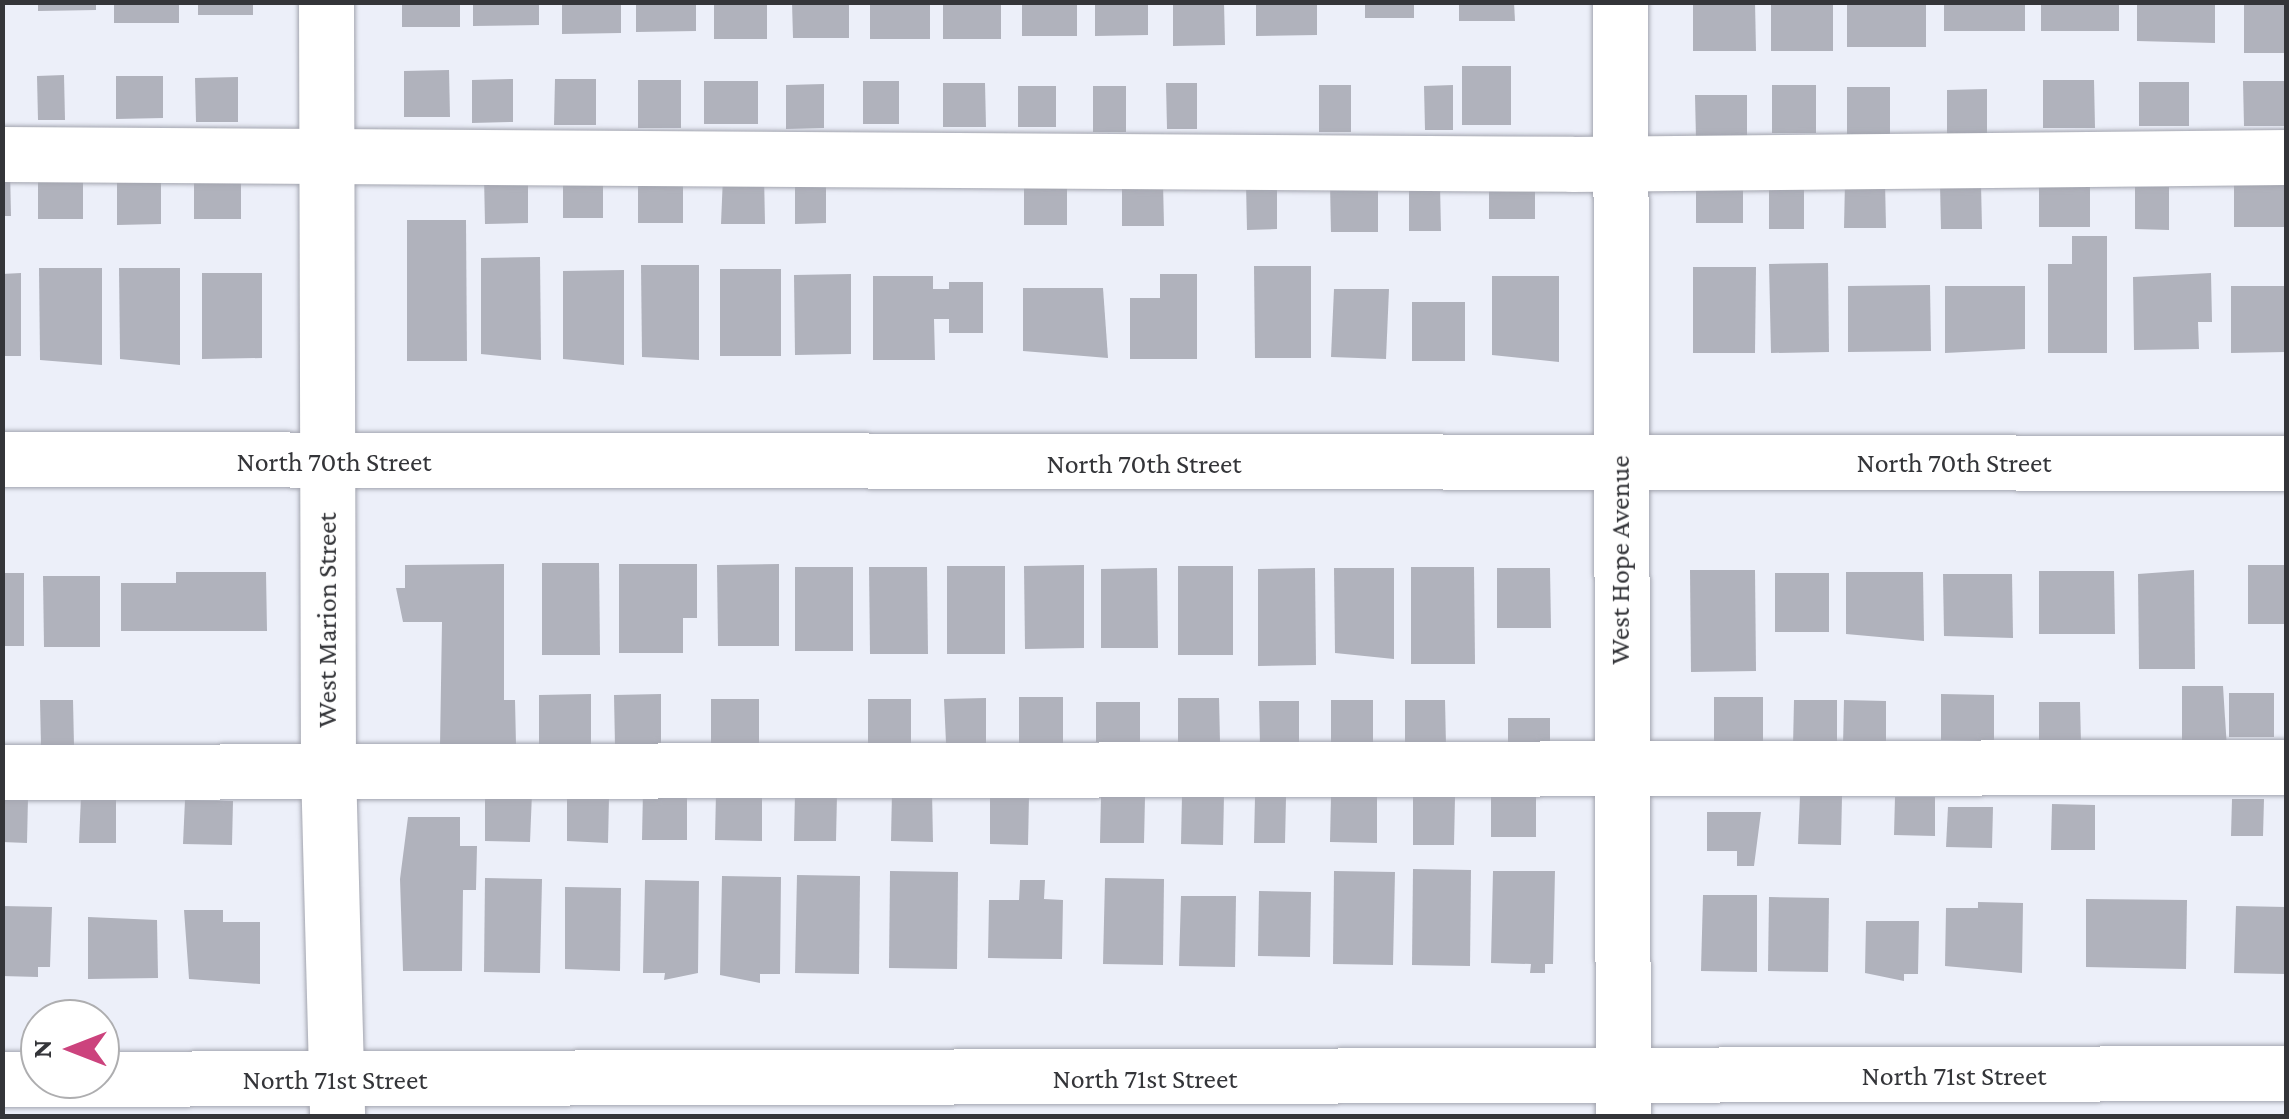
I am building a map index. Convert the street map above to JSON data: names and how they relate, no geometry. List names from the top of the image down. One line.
{"streets":{"street":["North 70th Street","West Hope Avenue","West Marion Street","North 71st Street"]},"crossings":[["North 70th Street","West Hope Avenue"],["North 70th Street","West Marion Street"],["West Hope Avenue","North 71st Street"],["West Marion Street","North 71st Street"]],"north":"left"}
